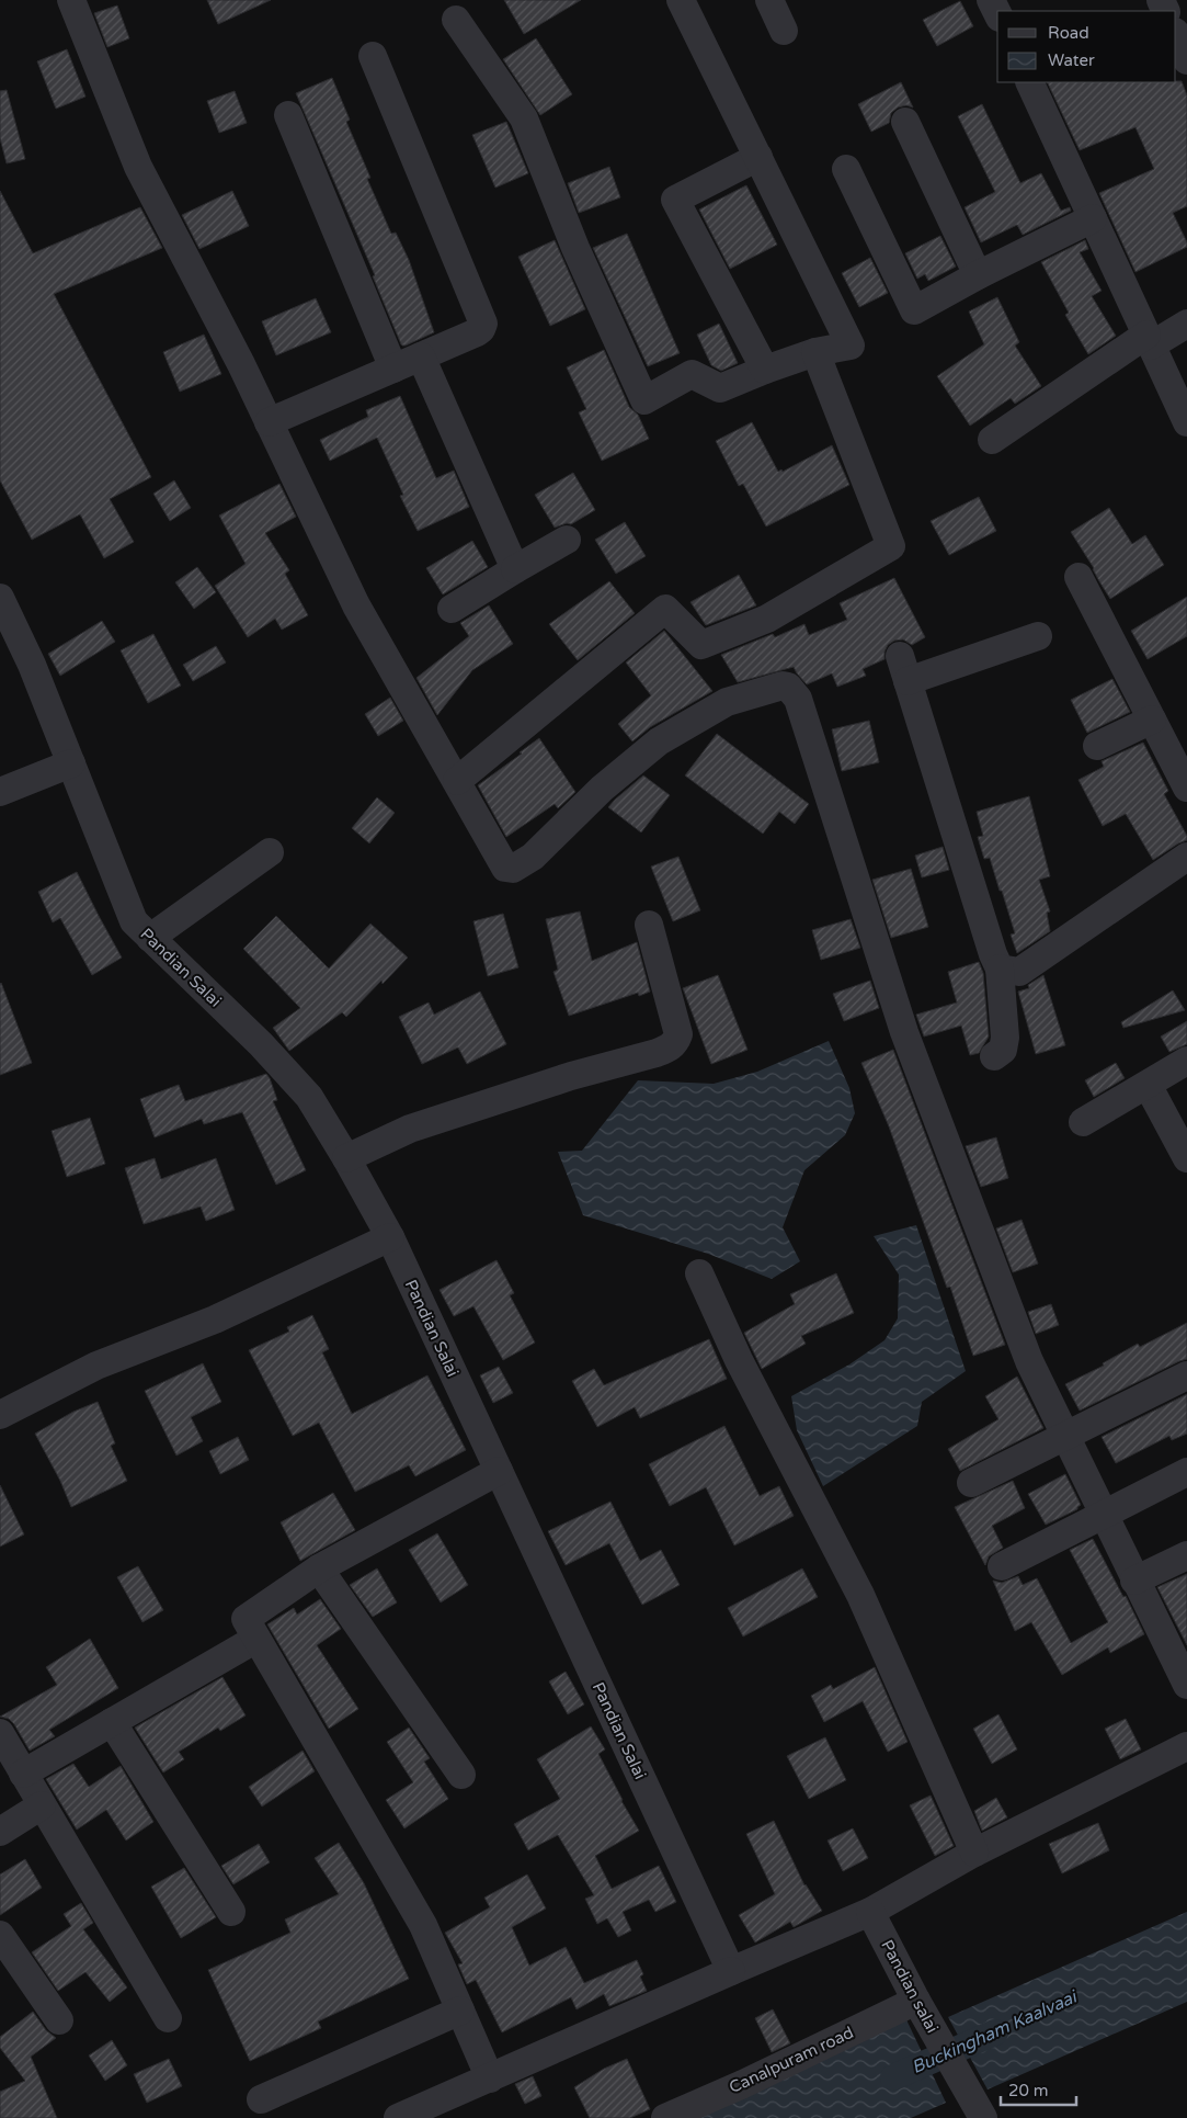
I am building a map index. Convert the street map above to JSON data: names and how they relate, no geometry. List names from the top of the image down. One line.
{"streets":{"street":["Pandian Salai","Pandian salai","Canalpuram road"]},"crossings":[["Pandian salai","Canalpuram road"]],"water":["Buckingham Kaalvaai"],"legend":["Road","Water"],"scale_bar":"20 m"}
